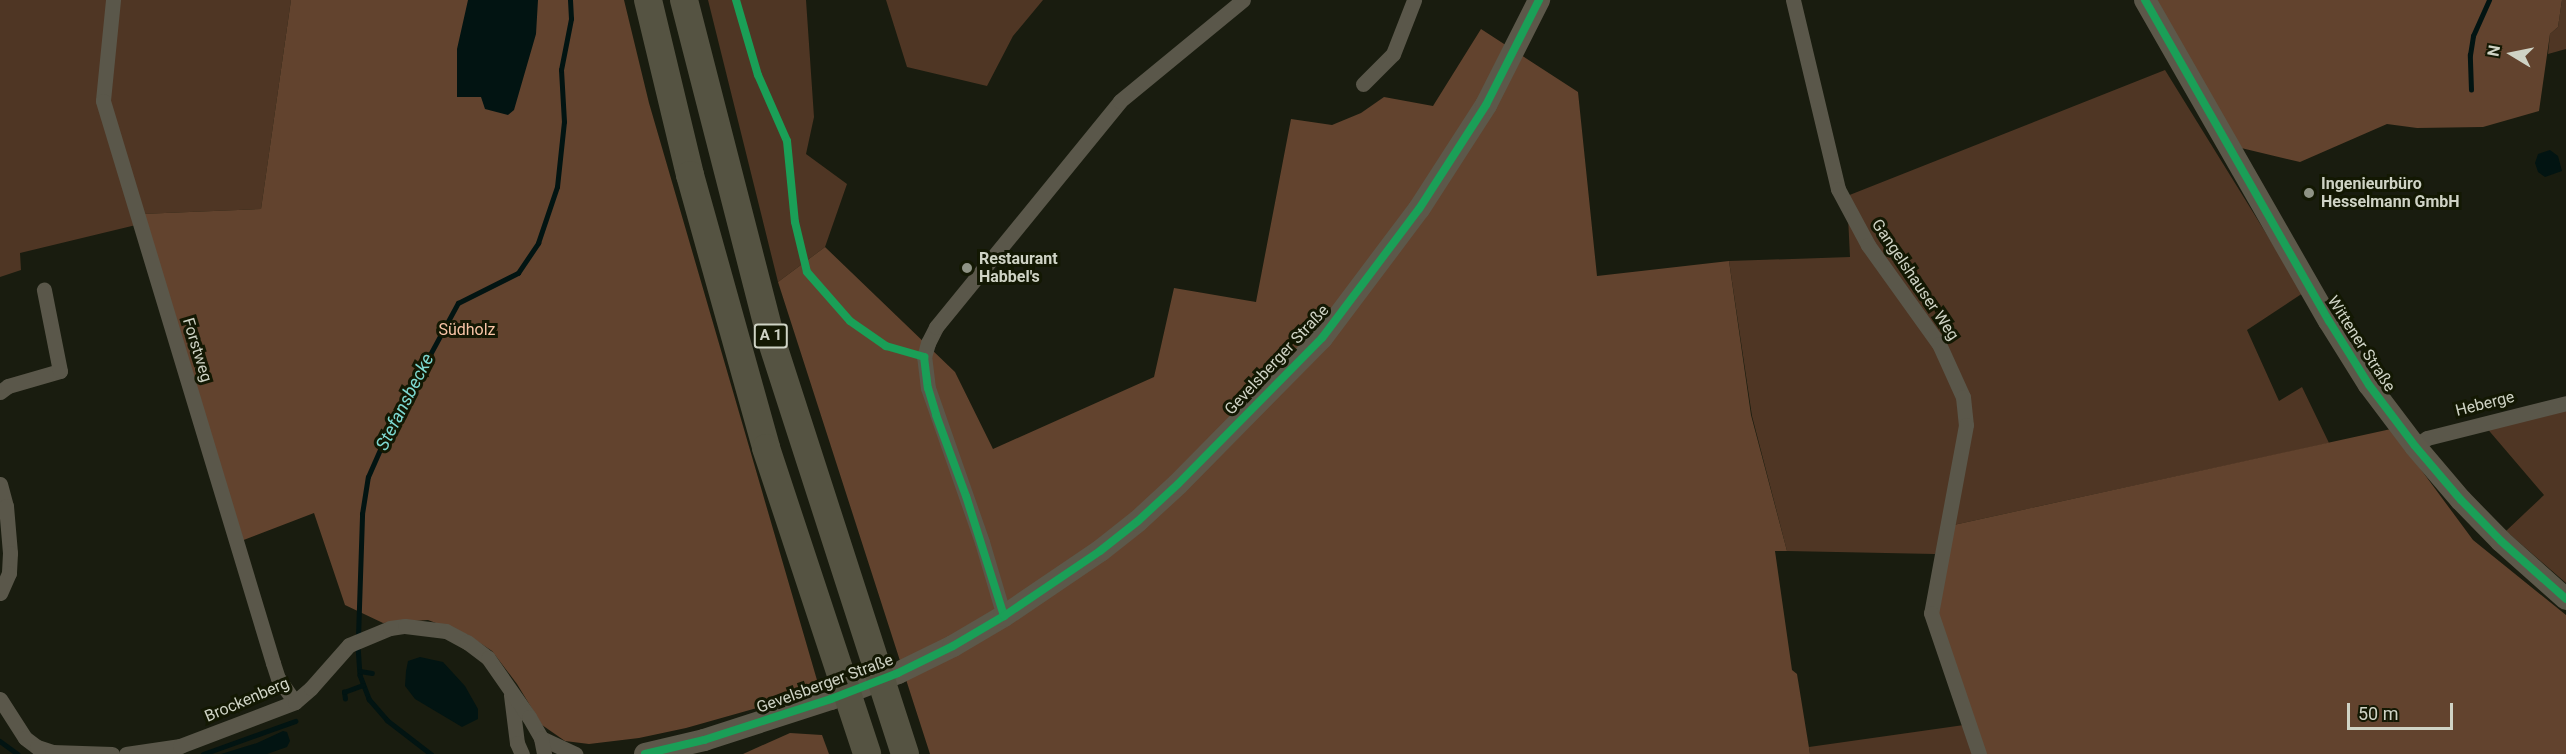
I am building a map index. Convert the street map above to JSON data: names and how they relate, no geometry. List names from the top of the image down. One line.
{"streets":{"highway":["A 1"],"main road":["Wittener Straße","Gevelsberger Straße"],"street":["Gangelshauser Weg","Forstweg","Heberge","Brockenberg"]},"crossings":[["Wittener Straße","Heberge"],["Forstweg","Brockenberg"]],"water":["Stefansbecke"],"parks":["Südholz"],"places":["Ingenieurbüro Hesselmann GmbH","Restaurant Habbel's"],"scale_bar":"50 m","north":"left"}
